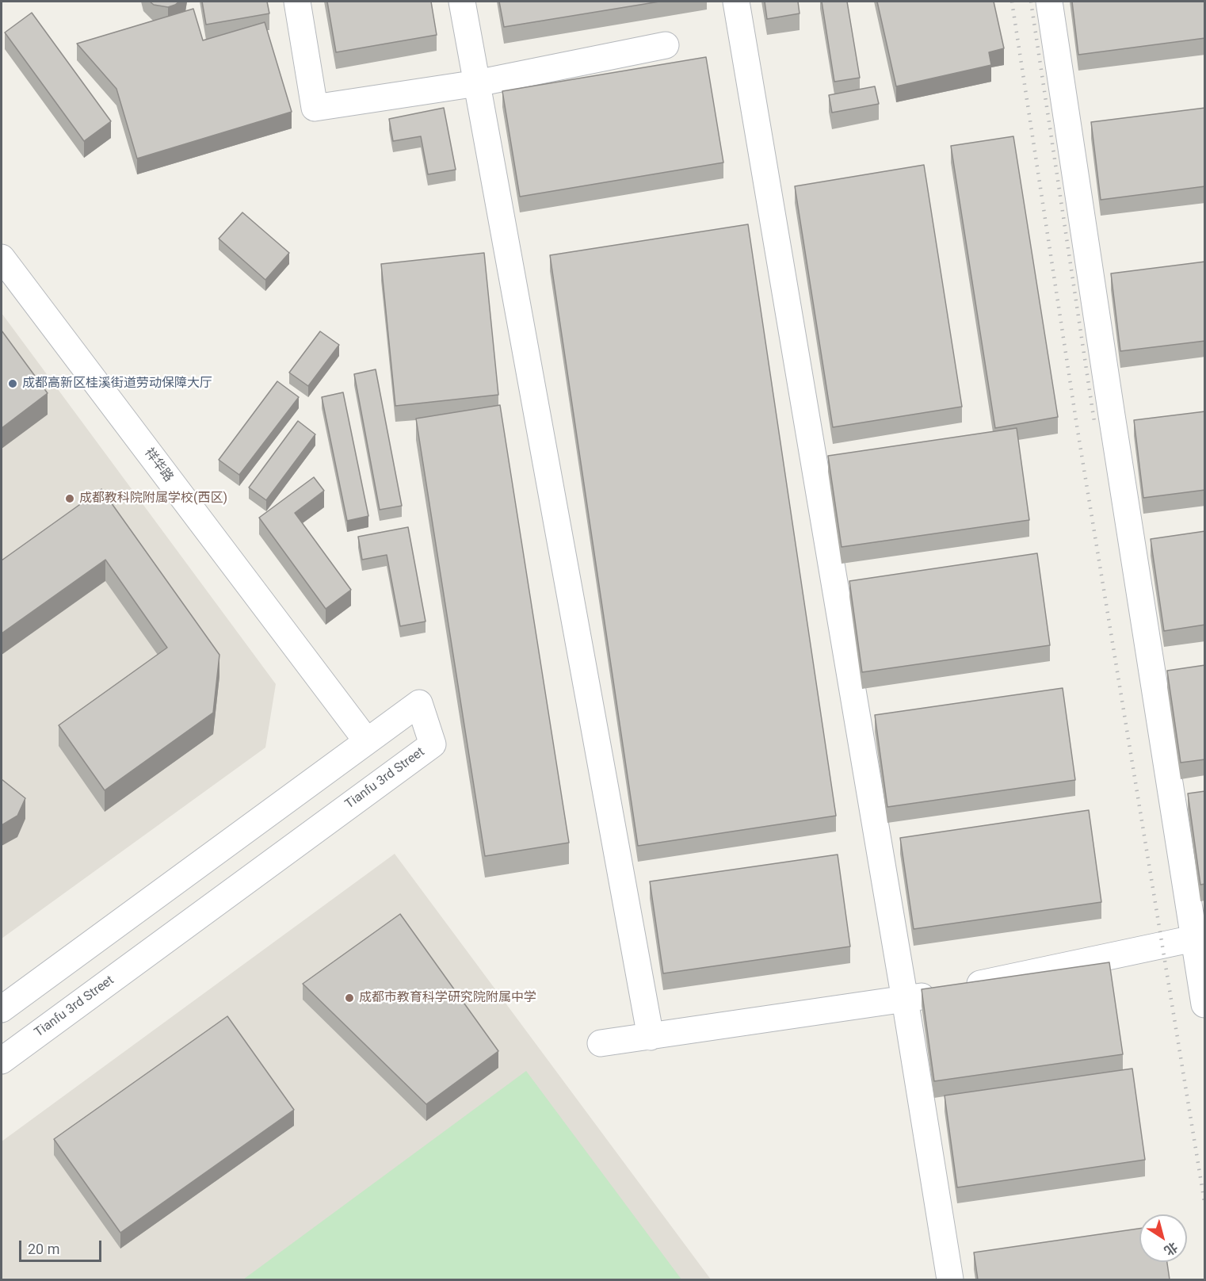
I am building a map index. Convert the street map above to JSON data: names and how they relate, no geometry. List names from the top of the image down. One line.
{"streets":{"street":["祥华路","Tianfu 3rd Street"]},"crossings":[["祥华路","Tianfu 3rd Street"]],"places":["成都高新区桂溪街道劳动保障大厅","成都教科院附属学校(西区)","成都市教育科学研究院附属中学"],"scale_bar":"20 m","north":"bottom right"}
